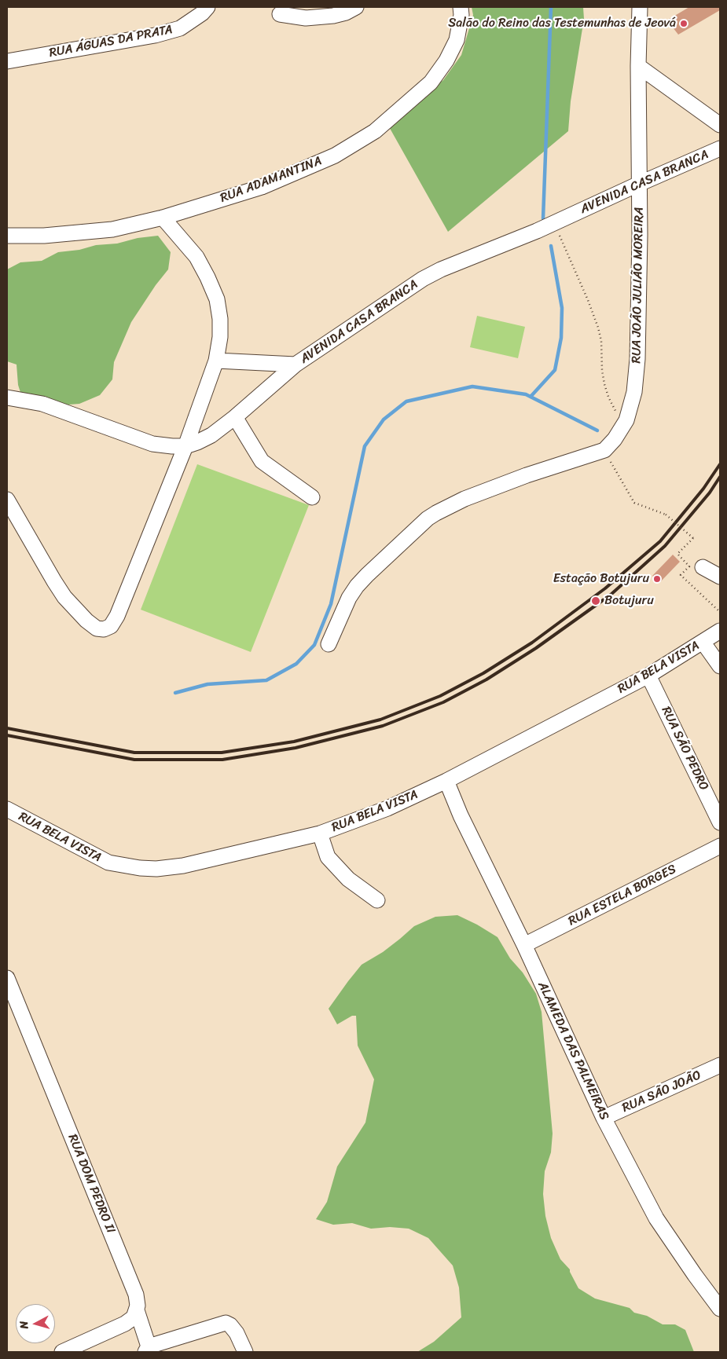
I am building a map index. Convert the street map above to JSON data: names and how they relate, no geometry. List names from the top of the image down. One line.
{"streets":{"street":["RUA ÁGUAS DA PRATA","RUA ADAMANTINA","AVENIDA CASA BRANCA","RUA JOÃO JULIÃO MOREIRA","RUA BELA VISTA","RUA SÃO PEDRO","RUA ESTELA BORGES","ALAMEDA DAS PALMEIRAS","RUA SÃO JOÃO","RUA DOM PEDRO II"]},"crossings":[["AVENIDA CASA BRANCA","RUA JOÃO JULIÃO MOREIRA"],["RUA BELA VISTA","RUA SÃO PEDRO"],["RUA BELA VISTA","ALAMEDA DAS PALMEIRAS"],["RUA ESTELA BORGES","ALAMEDA DAS PALMEIRAS"],["ALAMEDA DAS PALMEIRAS","RUA SÃO JOÃO"]],"places":["Salão do Reino das Testemunhas de Jeová","Estação Botujuru","Botujuru"],"north":"left"}
